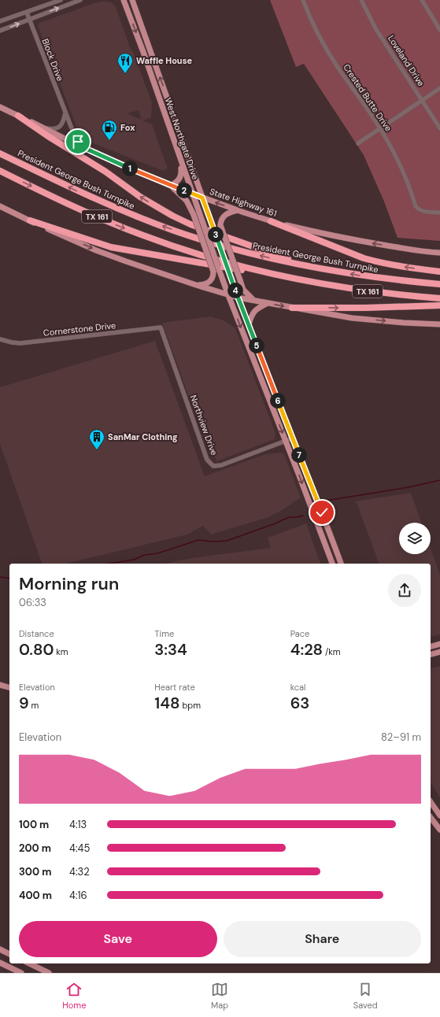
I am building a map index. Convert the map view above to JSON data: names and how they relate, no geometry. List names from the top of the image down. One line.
{"streets":{"highway":["President George Bush Turnpike","TX 161"],"main road":["West Northgate Drive","State Highway 161"],"street":["Block Drive","Loveland Drive","Crested Butte Drive","Cornerstone Drive","Northview Drive"]},"crossings":[["Block Drive","State Highway 161"],["West Northgate Drive","State Highway 161"],["West Northgate Drive","Northview Drive"],["Cornerstone Drive","Northview Drive"]],"one_way":["State Highway 161"],"places":{"restaurant":["Waffle House"],"fuel station":["Fox"],"building":["SanMar Clothing"]},"page":{"pins":["1","2","3","4","5","6","7"],"heading":["Morning run","06:33"],"stats":[["Distance","0.80 km"],["Time","3:34"],["Pace","4:28 /km"],["Elevation","9 m"],["Heart rate","148 bpm"],["kcal","63"]],"chart":["Elevation","82–91 m"],"list":[{"name":"100 m","note":"4:13"},{"name":"200 m","note":"4:45"},{"name":"300 m","note":"4:32"},{"name":"400 m","note":"4:16"}],"buttons":["Save","Share"],"tabs":["Home","Map","Saved"]}}
